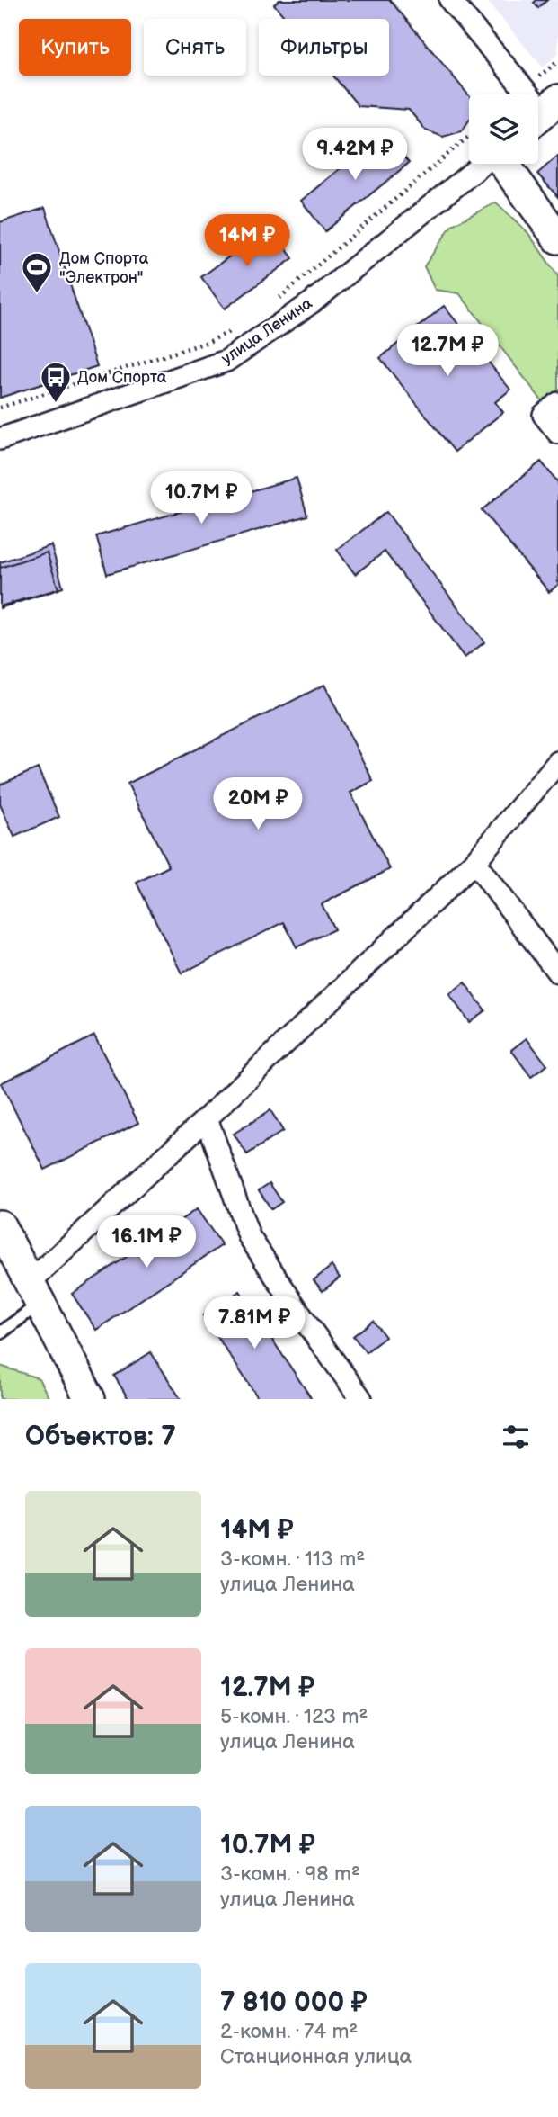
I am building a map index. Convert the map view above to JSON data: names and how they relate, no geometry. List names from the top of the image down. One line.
{"streets":{"street":["улица Ленина"]},"places":{"sports":["Дом Спорта \"Электрон\""],"bus stop":["Дом Спорта"]},"page":{"chip":["Купить","Снять","Фильтры"],"price":["9.42M ₽","14M ₽","12.7M ₽","10.7M ₽","20M ₽","16.1M ₽","7.81M ₽"],"heading":"Объектов: 7","list":[{"name":"14M ₽","note":"3-комн. · 113 m² · улица Ленина"},{"name":"12.7M ₽","note":"5-комн. · 123 m² · улица Ленина"},{"name":"10.7M ₽","note":"3-комн. · 98 m² · улица Ленина"},{"name":"7 810 000 ₽","note":"2-комн. · 74 m² · Станционная улица"}]}}
